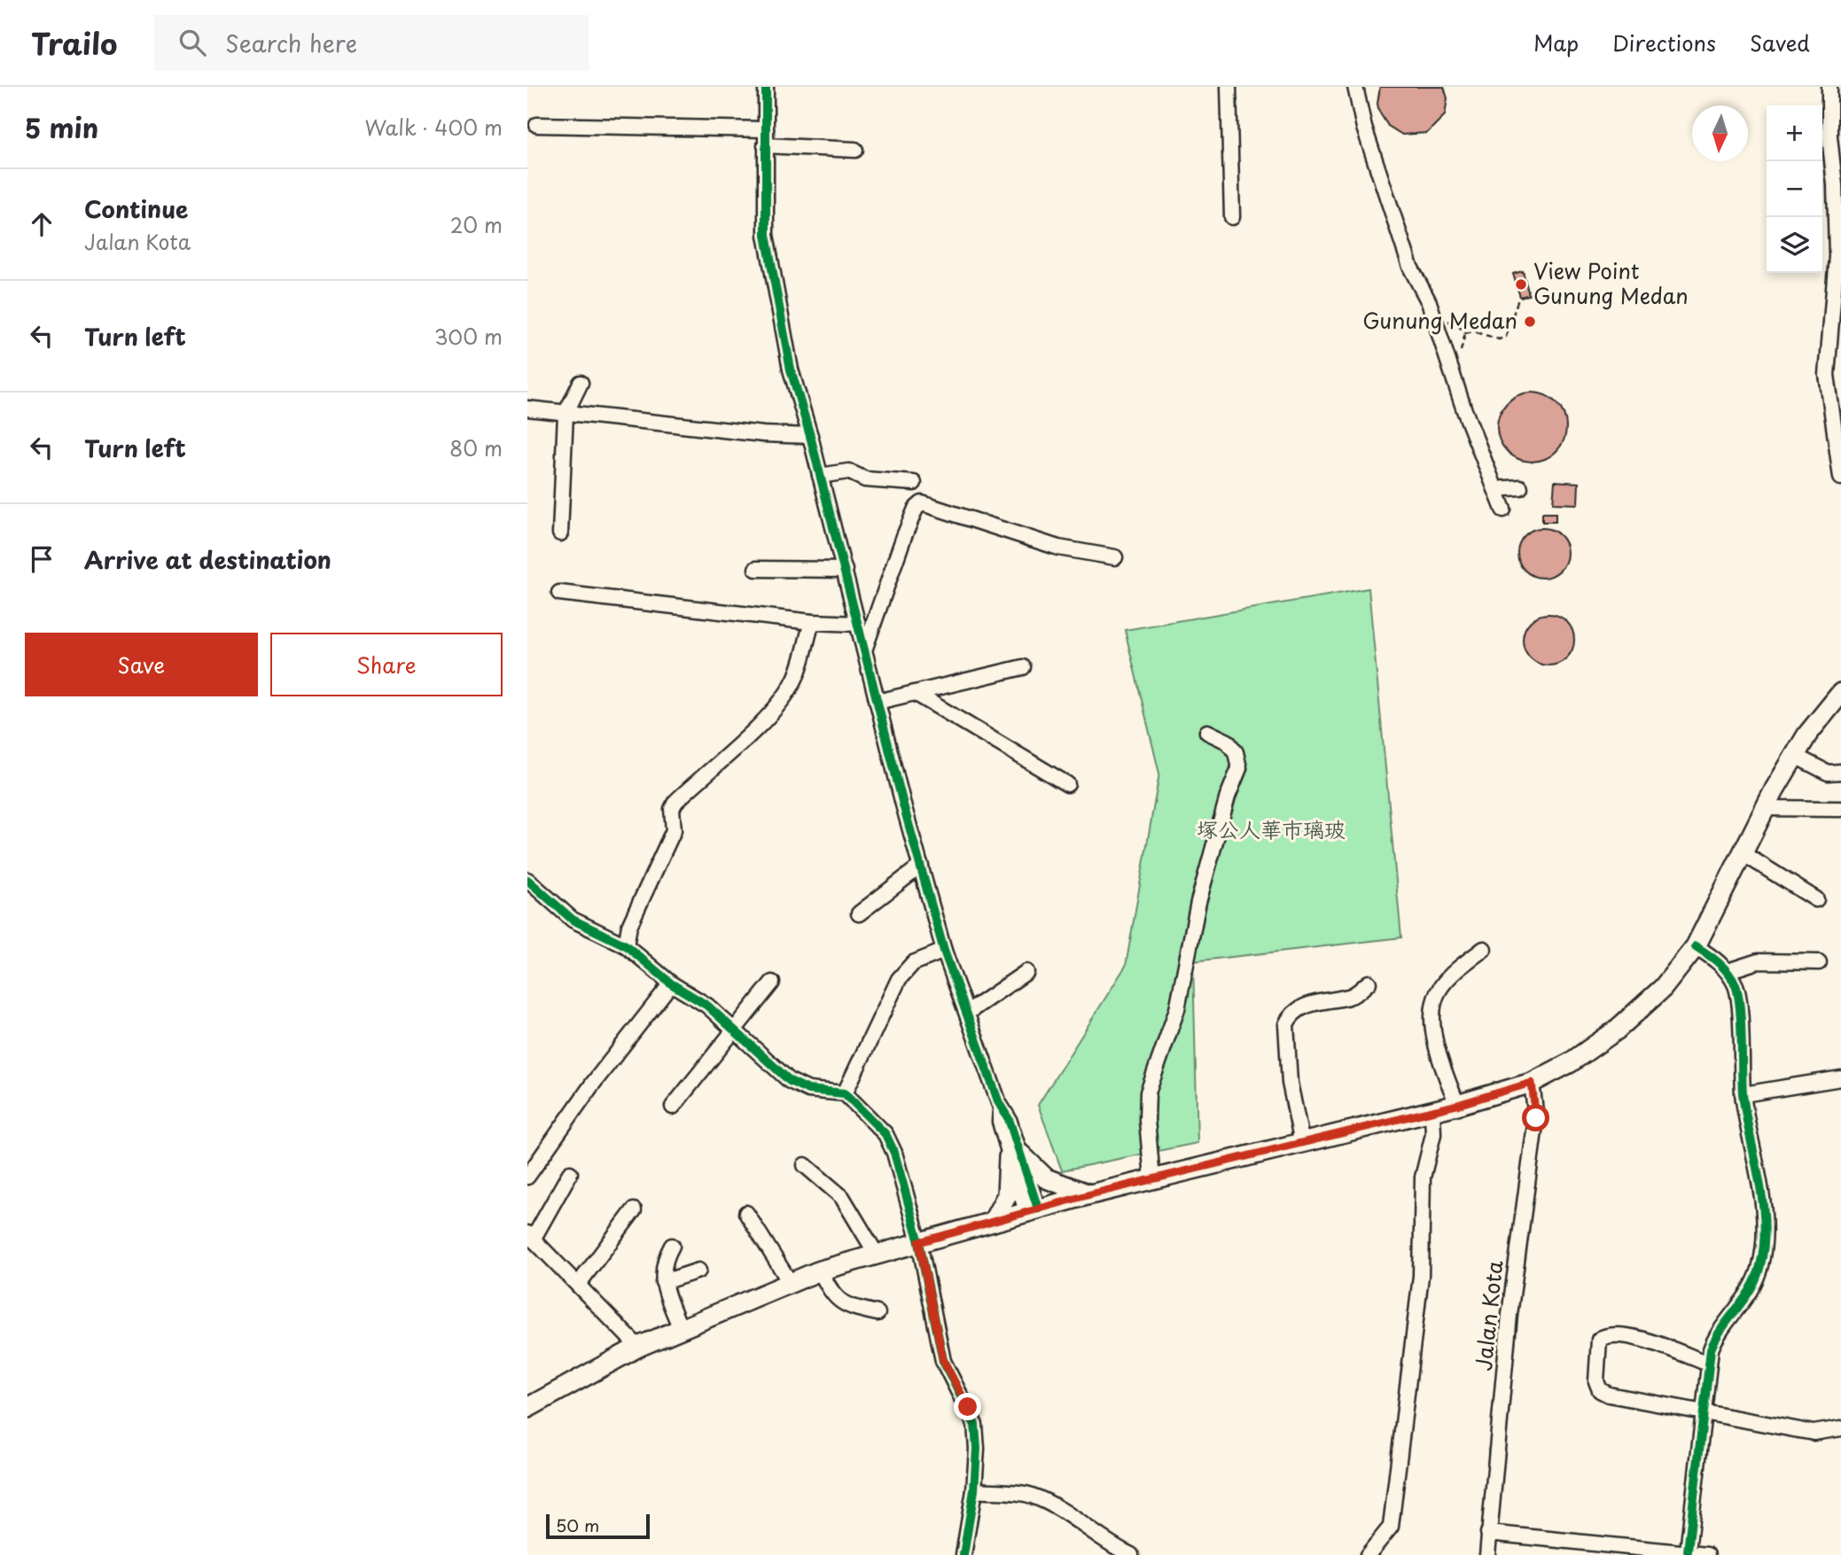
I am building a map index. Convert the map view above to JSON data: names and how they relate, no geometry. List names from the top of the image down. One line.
{"streets":{"street":["Jalan Kota"]},"parks":["塚公人華市璃玻"],"places":["View Point Gunung Medan","Gunung Medan"],"scale_bar":"50 m","north":"bottom","page":{"header":"Trailo","search":"Search here","nav":["Map","Directions","Saved"],"heading":["5 min","Walk · 400 m"],"map_buttons":["+","−"],"list":[["Continue","Jalan Kota","20 m"],["Turn left","300 m"],["Turn left","80 m"],"Arrive at destination"],"buttons":["Save","Share"],"scale":"50 m"}}
